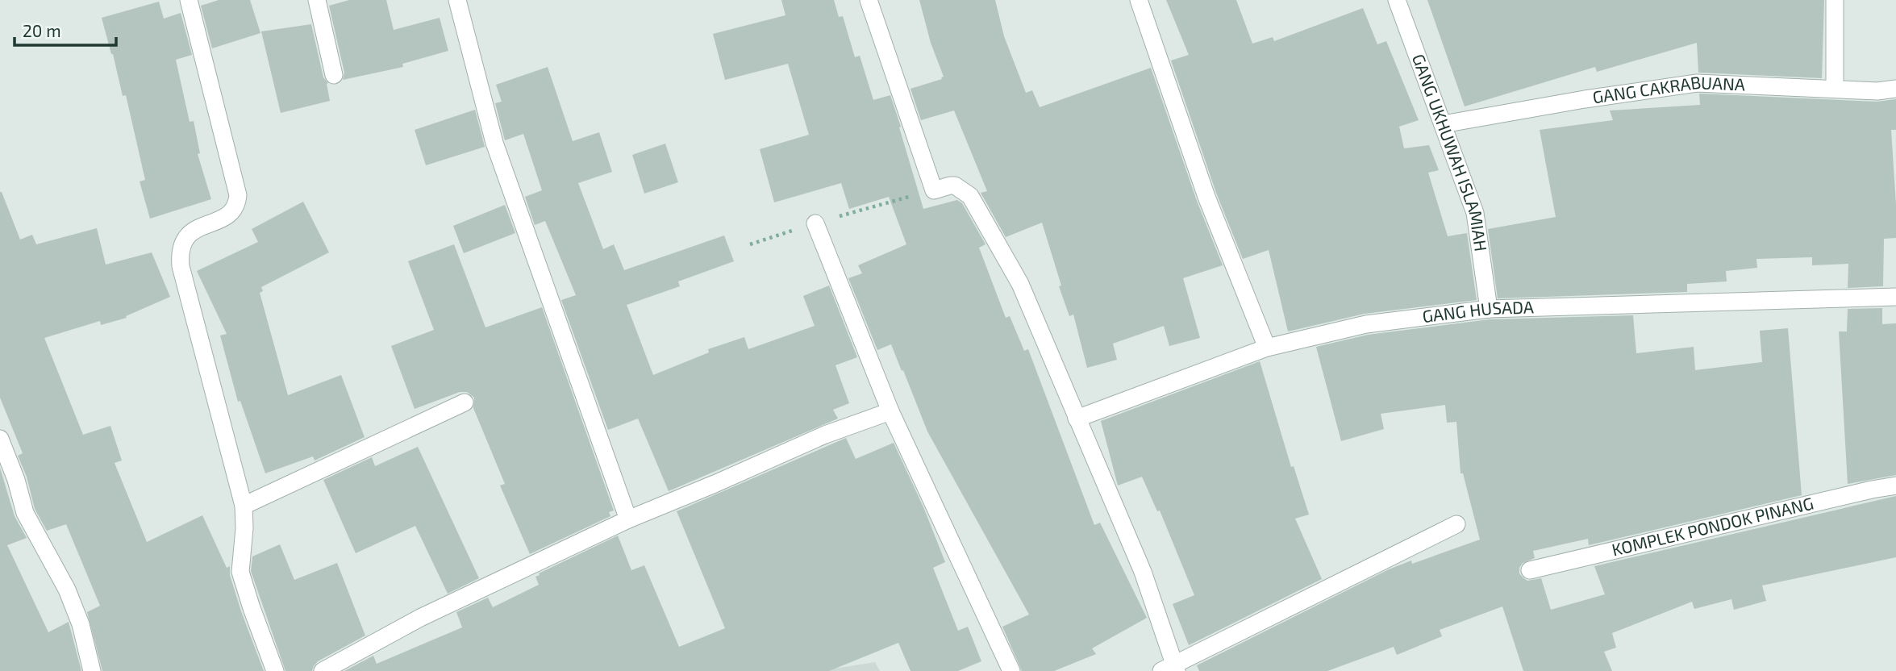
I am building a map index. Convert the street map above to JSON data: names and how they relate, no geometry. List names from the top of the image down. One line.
{"streets":{"street":["GANG CAKRABUANA","GANG UKHUWAH ISLAMIAH","GANG HUSADA","KOMPLEK PONDOK PINANG"]},"crossings":[["GANG CAKRABUANA","GANG UKHUWAH ISLAMIAH"],["GANG UKHUWAH ISLAMIAH","GANG HUSADA"]],"scale_bar":"20 m"}
